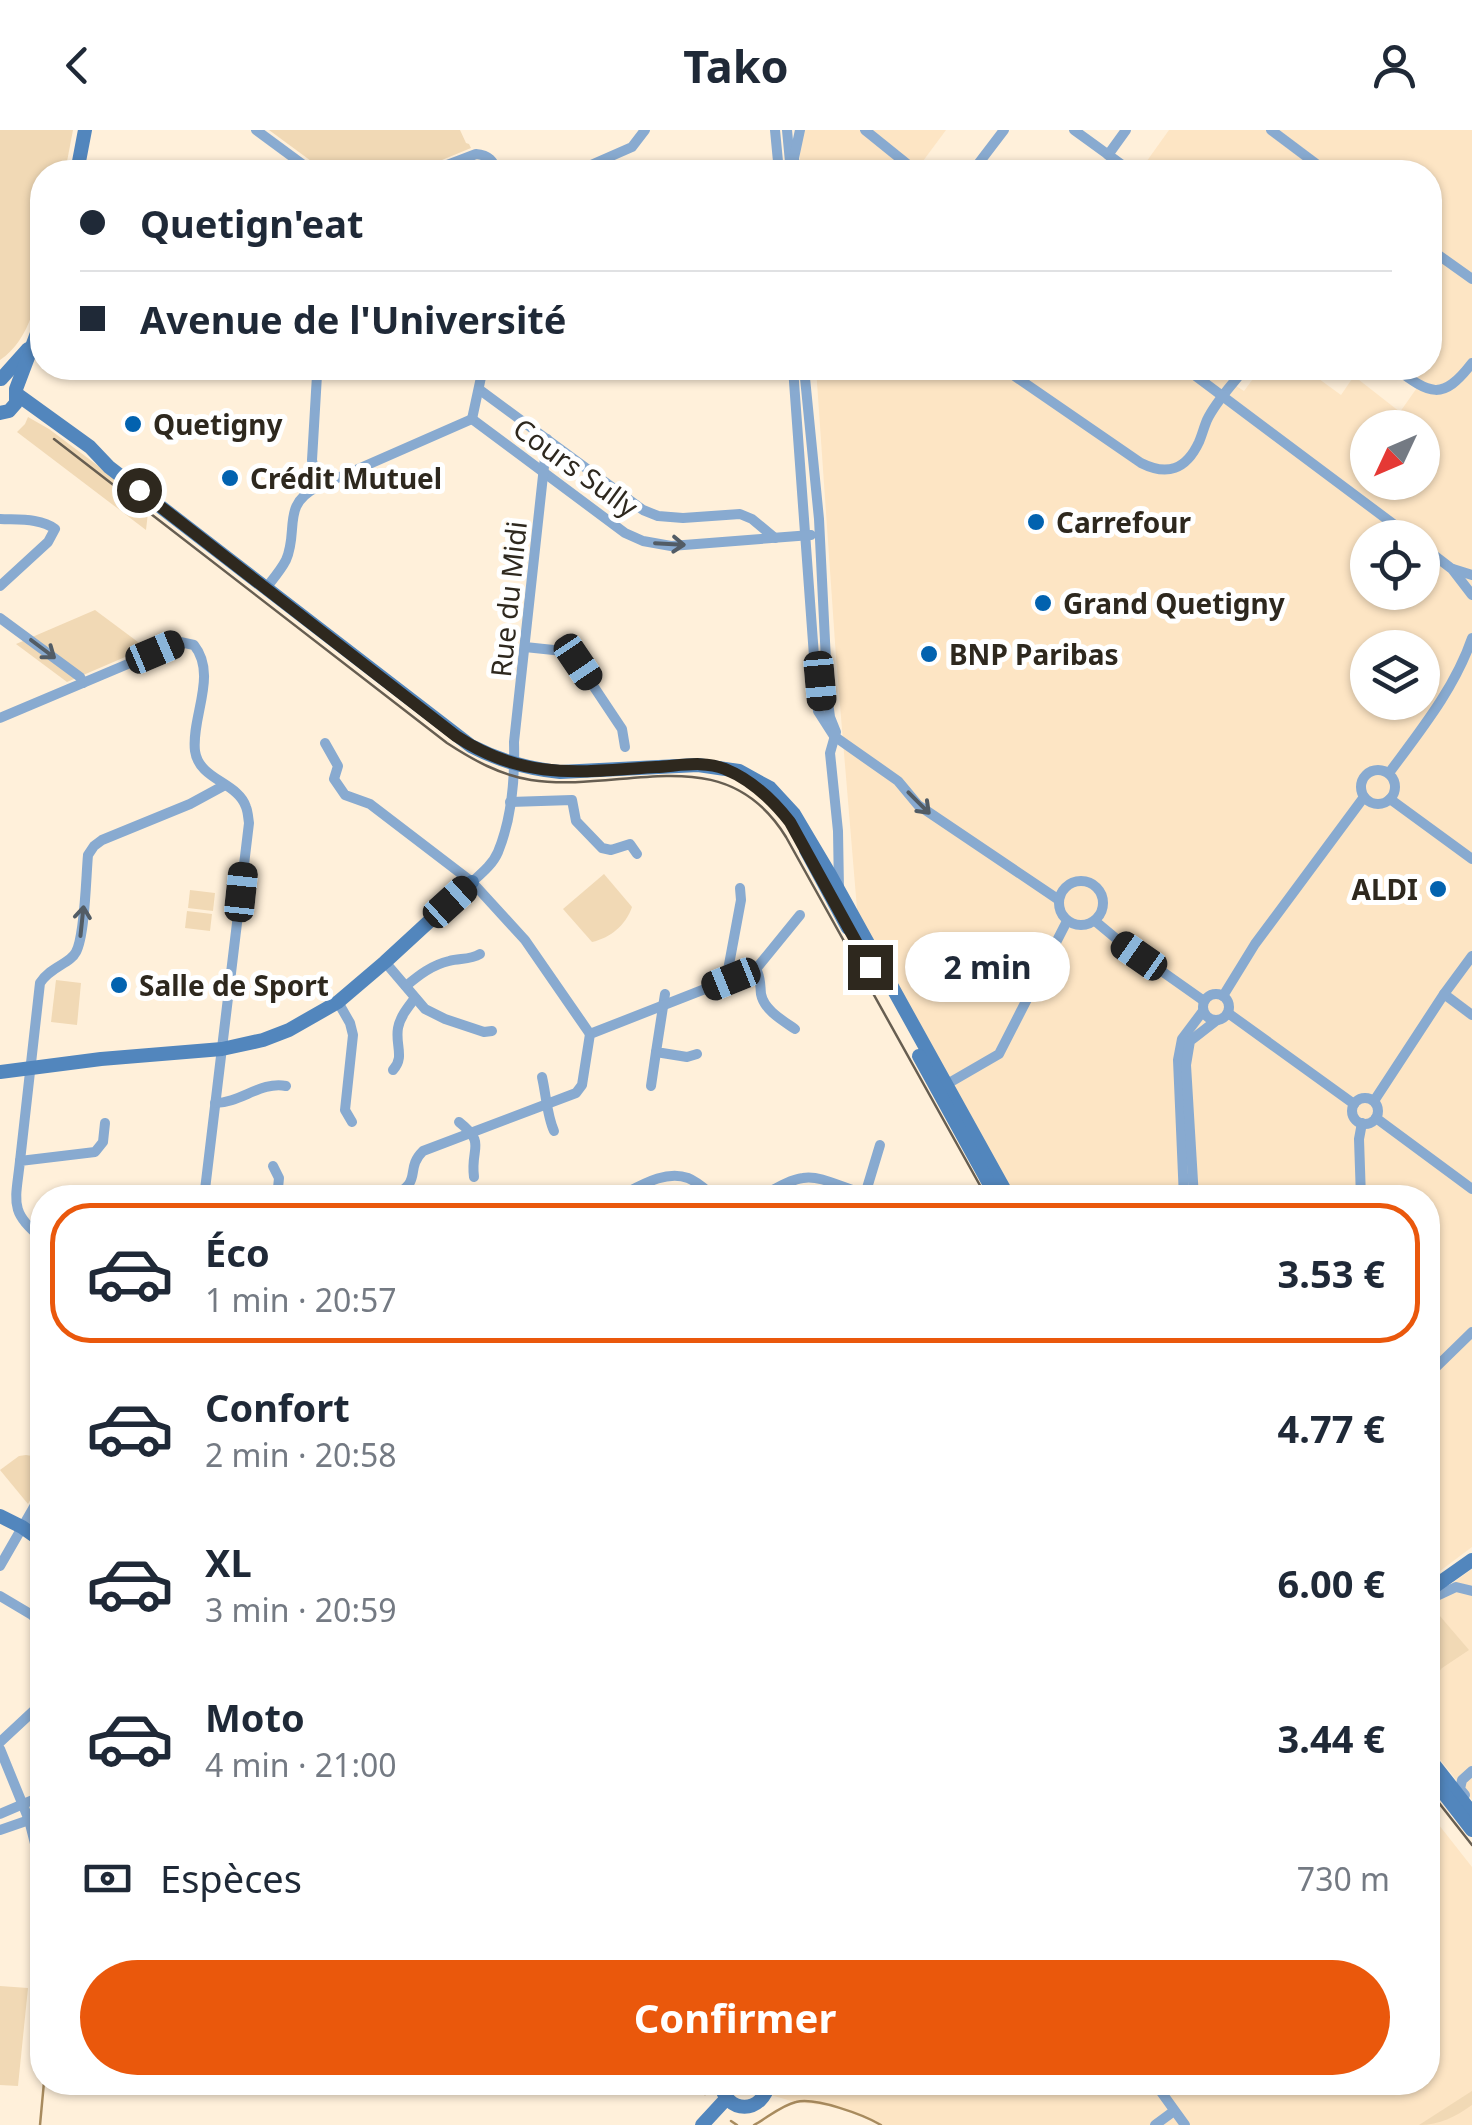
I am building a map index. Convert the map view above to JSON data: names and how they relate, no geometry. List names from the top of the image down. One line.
{"streets":{"street":["Cours Sully","Rue du Midi"]},"crossings":[["Cours Sully","Rue du Midi"]],"places":["Quetigny","Crédit Mutuel","Carrefour","Grand Quetigny","BNP Paribas","ALDI","Salle de Sport"],"north":"bottom left","page":{"header":"Tako","banner":["Quetign'eat","Avenue de l'Université"],"bubble":"2 min","list":[{"name":"Éco","note":"1 min · 20:57","value":"3.53 €"},{"name":"Confort","note":"2 min · 20:58","value":"4.77 €"},{"name":"XL","note":"3 min · 20:59","value":"6.00 €"},{"name":"Moto","note":"4 min · 21:00","value":"3.44 €"}],"pay":["Espèces","730 m"],"buttons":"Confirmer"}}
